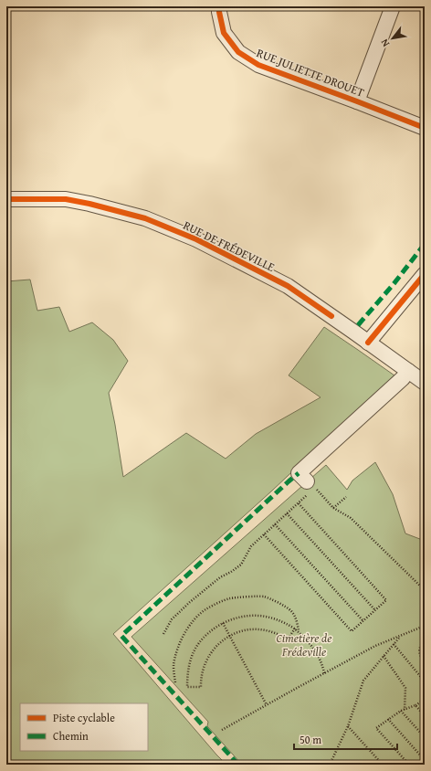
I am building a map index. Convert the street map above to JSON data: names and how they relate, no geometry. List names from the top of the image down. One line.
{"streets":{"street":["RUE JULIETTE DROUET","RUE DE FRÉDEVILLE"]},"parks":["Cimetière de Frédeville"],"legend":["Piste cyclable","Chemin"],"scale_bar":"50 m","north":"bottom left"}
